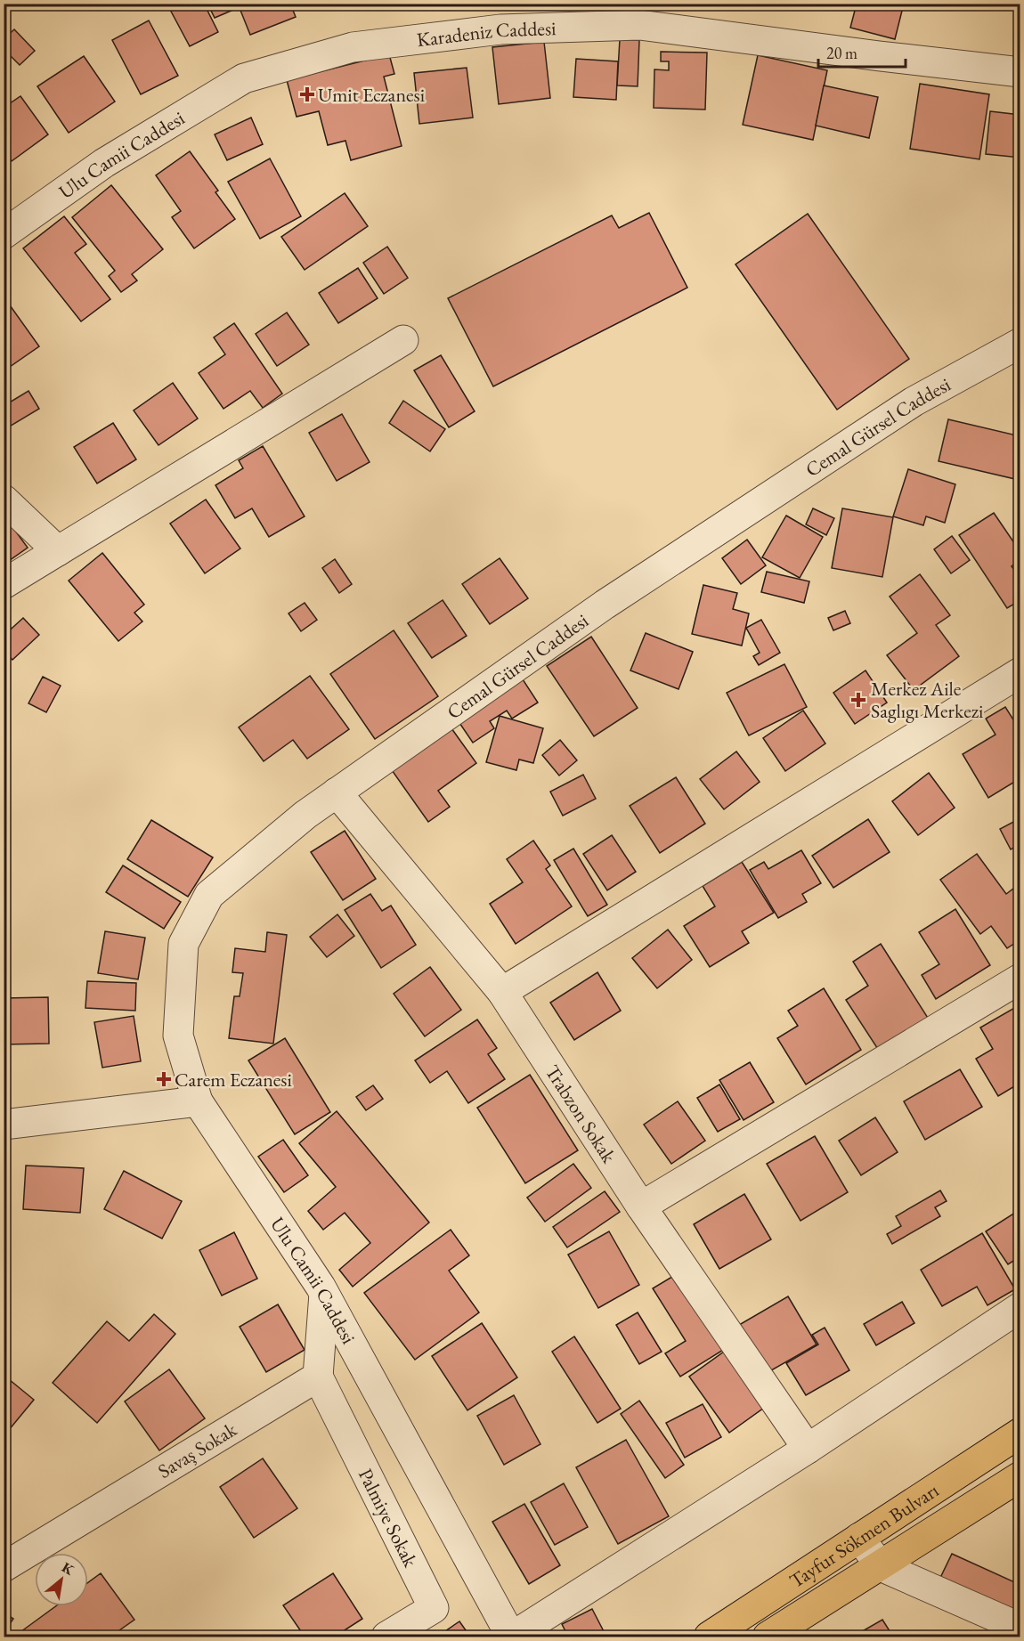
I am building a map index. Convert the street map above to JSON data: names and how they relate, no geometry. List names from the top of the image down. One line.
{"streets":{"main road":["Tayfur Sökmen Bulvarı"],"street":["Karadeniz Caddesi","Ulu Camii Caddesi","Cemal Gürsel Caddesi","Trabzon Sokak","Savaş Sokak","Palmiye Sokak"]},"crossings":[["Karadeniz Caddesi","Ulu Camii Caddesi"],["Ulu Camii Caddesi","Cemal Gürsel Caddesi"],["Cemal Gürsel Caddesi","Trabzon Sokak"],["Savaş Sokak","Palmiye Sokak"]],"places":{"health":["Umit Eczanesi","Merkez Aile Saglıgı Merkezi","Carem Eczanesi"]},"scale_bar":"20 m","north":"top right"}
